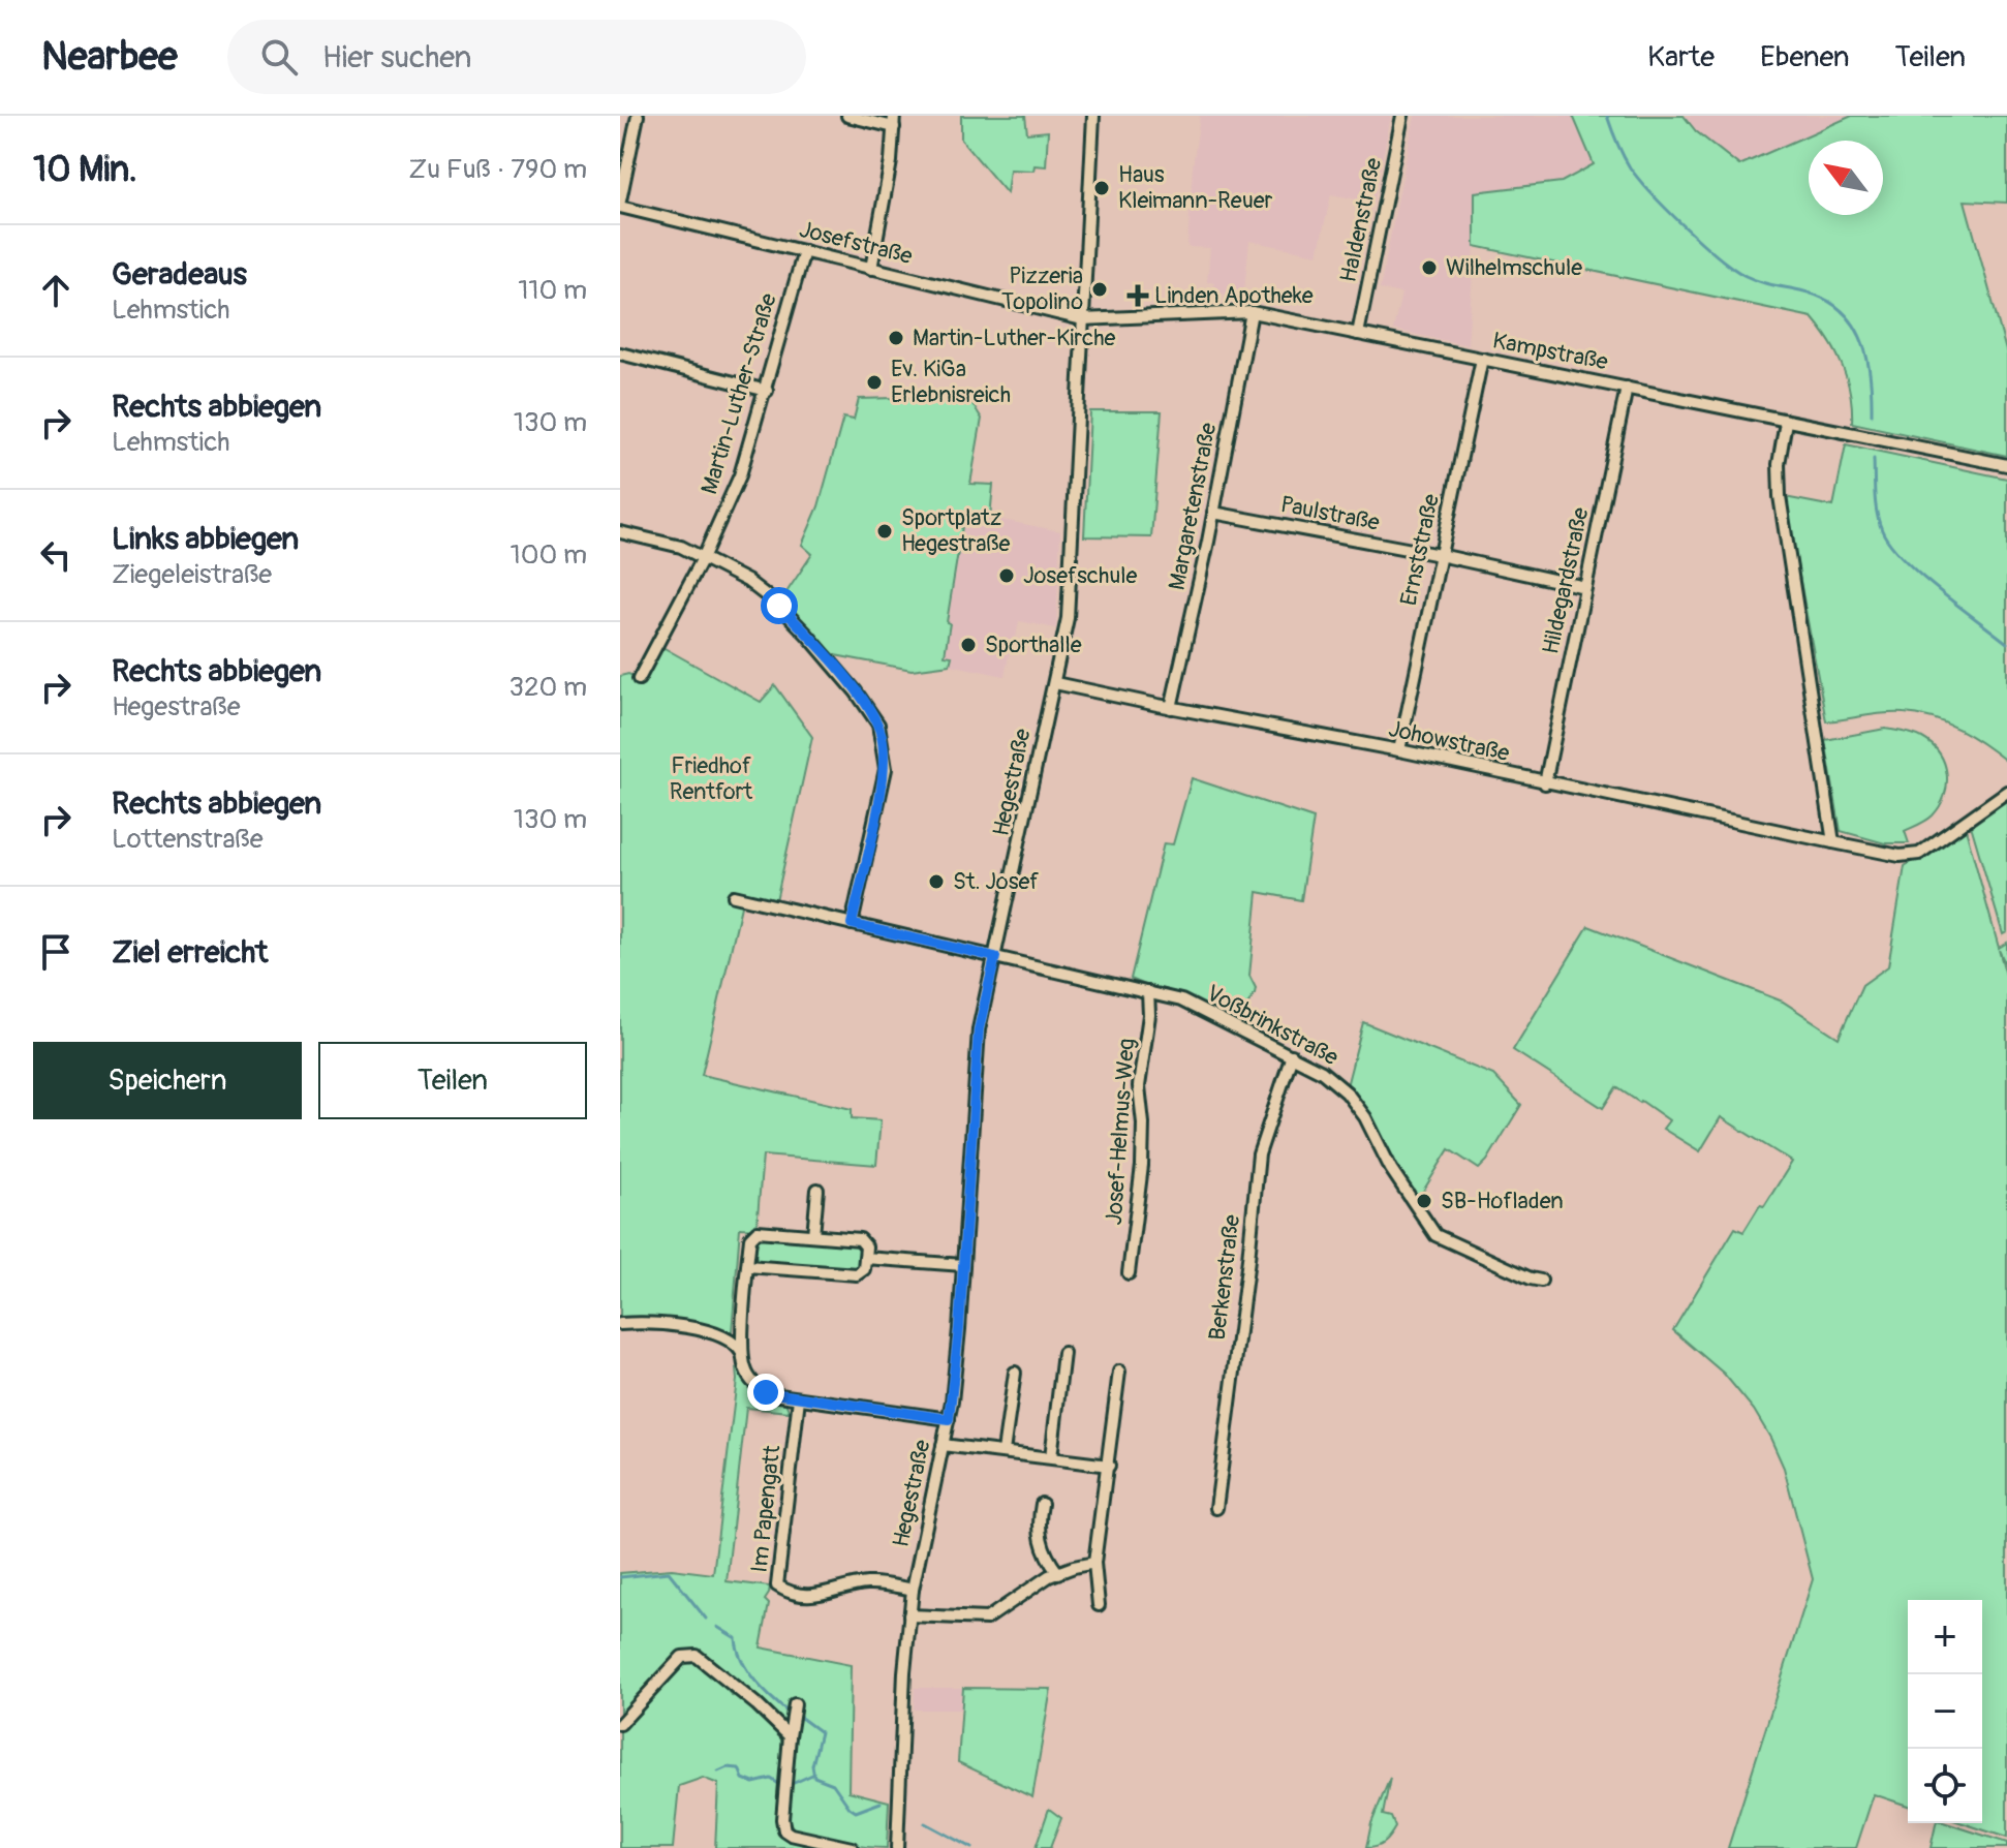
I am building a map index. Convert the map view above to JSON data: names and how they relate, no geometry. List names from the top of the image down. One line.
{"streets":{"street":["Haldenstraße","Josefstraße","Kampstraße","Martin-Luther-Straße","Margaretenstraße","Paulstraße","Ernststraße","Hildegardstraße","Johowstraße","Hegestraße","Voßbrinkstraße","Josef-Helmus-Weg","Berkenstraße","Im Papengatt"]},"crossings":[["Haldenstraße","Kampstraße"],["Josefstraße","Kampstraße"],["Josefstraße","Martin-Luther-Straße"],["Josefstraße","Hegestraße"],["Kampstraße","Margaretenstraße"],["Kampstraße","Ernststraße"],["Kampstraße","Hildegardstraße"],["Kampstraße","Hegestraße"],["Margaretenstraße","Paulstraße"],["Margaretenstraße","Johowstraße"],["Paulstraße","Ernststraße"],["Paulstraße","Hildegardstraße"],["Ernststraße","Johowstraße"],["Hildegardstraße","Johowstraße"],["Johowstraße","Hegestraße"],["Hegestraße","Voßbrinkstraße"],["Hegestraße","Im Papengatt"],["Voßbrinkstraße","Josef-Helmus-Weg"],["Voßbrinkstraße","Berkenstraße"]],"parks":["Friedhof Rentfort"],"places":{"other":["Haus Kleimann-Reuer","Wilhelmschule","Pizzeria Topolino","Martin-Luther-Kirche","Ev. KiGa Erlebnisreich","Sportplatz Hegestraße","Josefschule","Sporthalle","St. Josef","SB-Hofladen"],"health":["Linden Apotheke"]},"north":"top left","page":{"header":"Nearbee","search":"Hier suchen","nav":["Karte","Ebenen","Teilen"],"heading":["10 Min.","Zu Fuß · 790 m"],"list":[["Geradeaus","Lehmstich","110 m"],["Rechts abbiegen","Lehmstich","130 m"],["Links abbiegen","Ziegeleistraße","100 m"],["Rechts abbiegen","Hegestraße","320 m"],["Rechts abbiegen","Lottenstraße","130 m"],"Ziel erreicht"],"buttons":["Speichern","Teilen"],"map_buttons":["+","−"]}}
